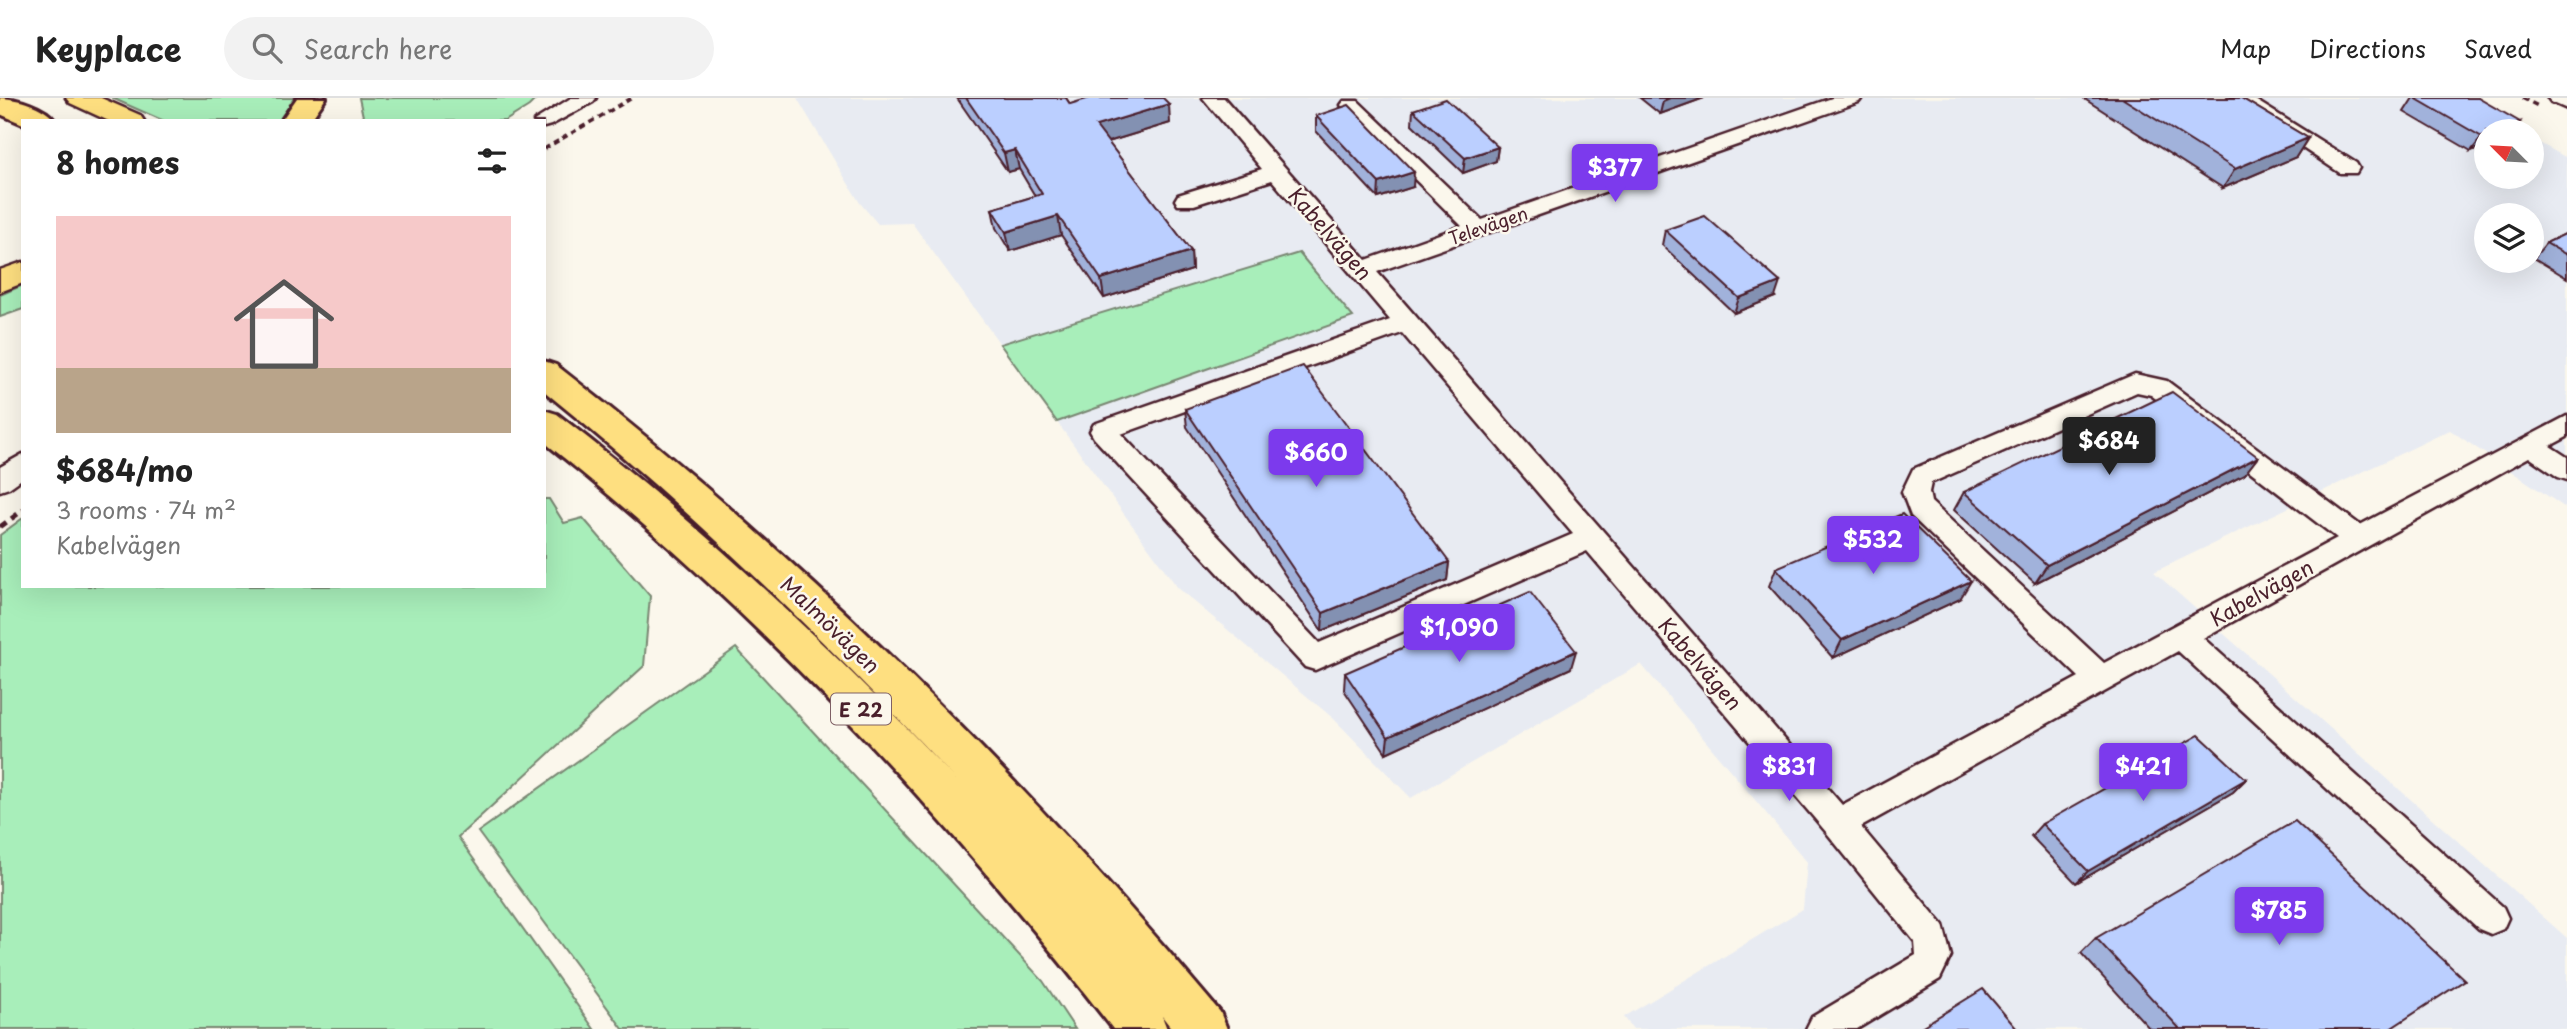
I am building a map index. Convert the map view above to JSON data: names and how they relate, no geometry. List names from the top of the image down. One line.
{"streets":{"highway":["Malmövägen","E 22"],"street":["Televägen","Kabelvägen"]},"crossings":[["Televägen","Kabelvägen"]],"north":"top left","page":{"header":"Keyplace","search":"Search here","nav":["Map","Directions","Saved"],"heading":"8 homes","price":["$377","$684","$660","$532","$1,090","$831","$421","$785"],"list":[{"name":"$684/mo","note":"3 rooms · 74 m² · Kabelvägen"}]}}
